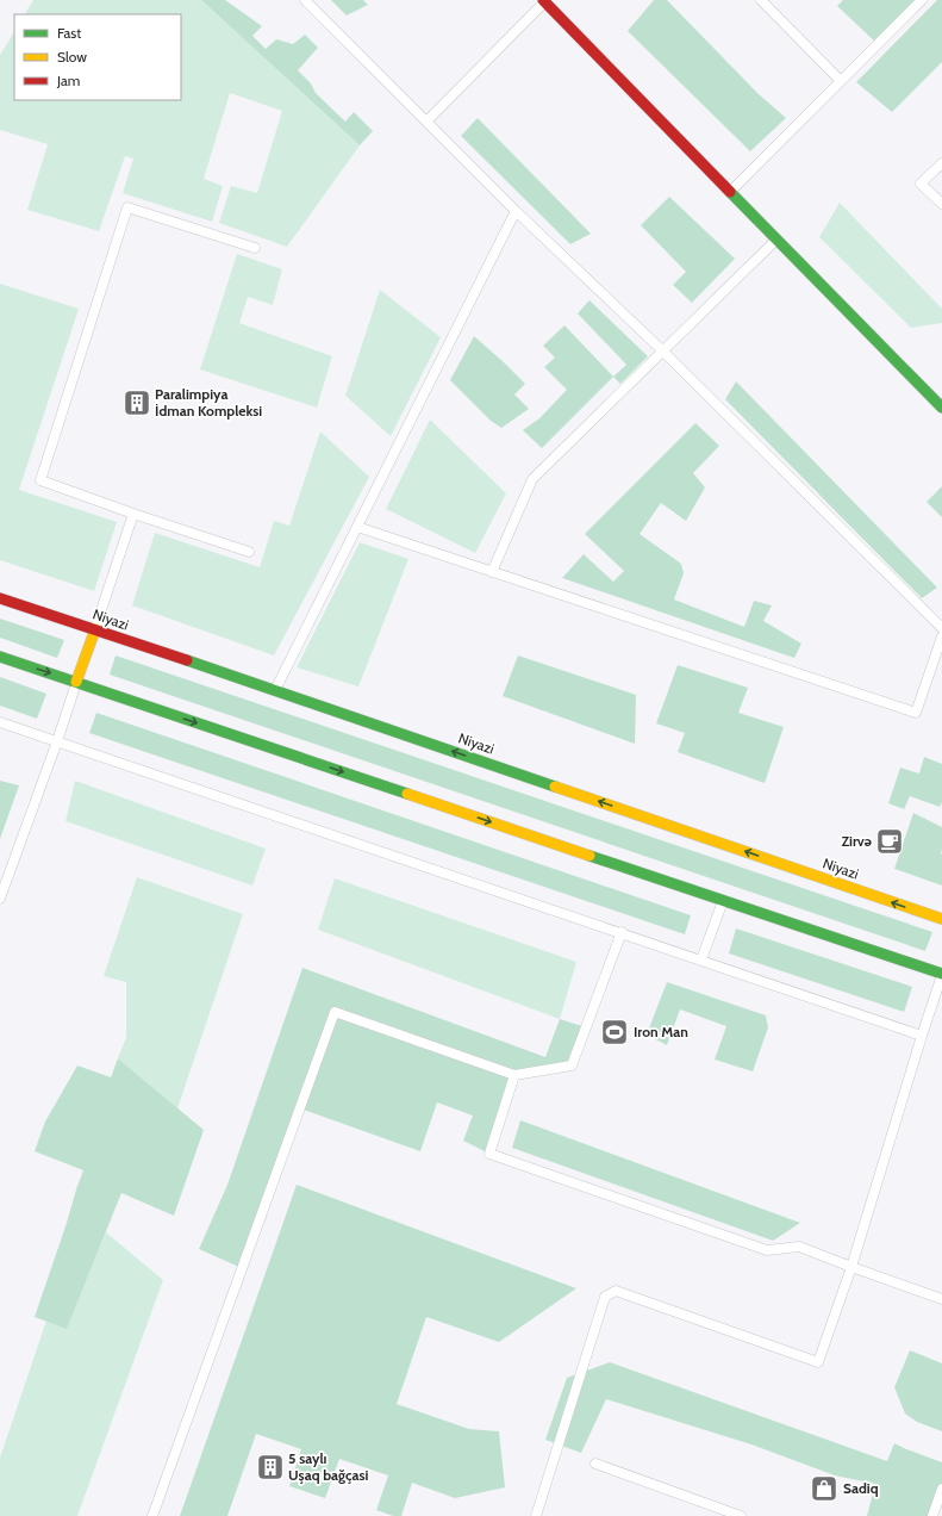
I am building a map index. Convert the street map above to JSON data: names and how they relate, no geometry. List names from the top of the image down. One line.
{"streets":{"main road":["Niyazi"]},"places":{"building":["Paralimpiya İdman Kompleksi","5 saylı Uşaq bağçasi"],"cafe":["Zirvə"],"sports":["Iron Man"],"shop":["Sadiq"]},"legend":["Fast","Slow","Jam"]}
